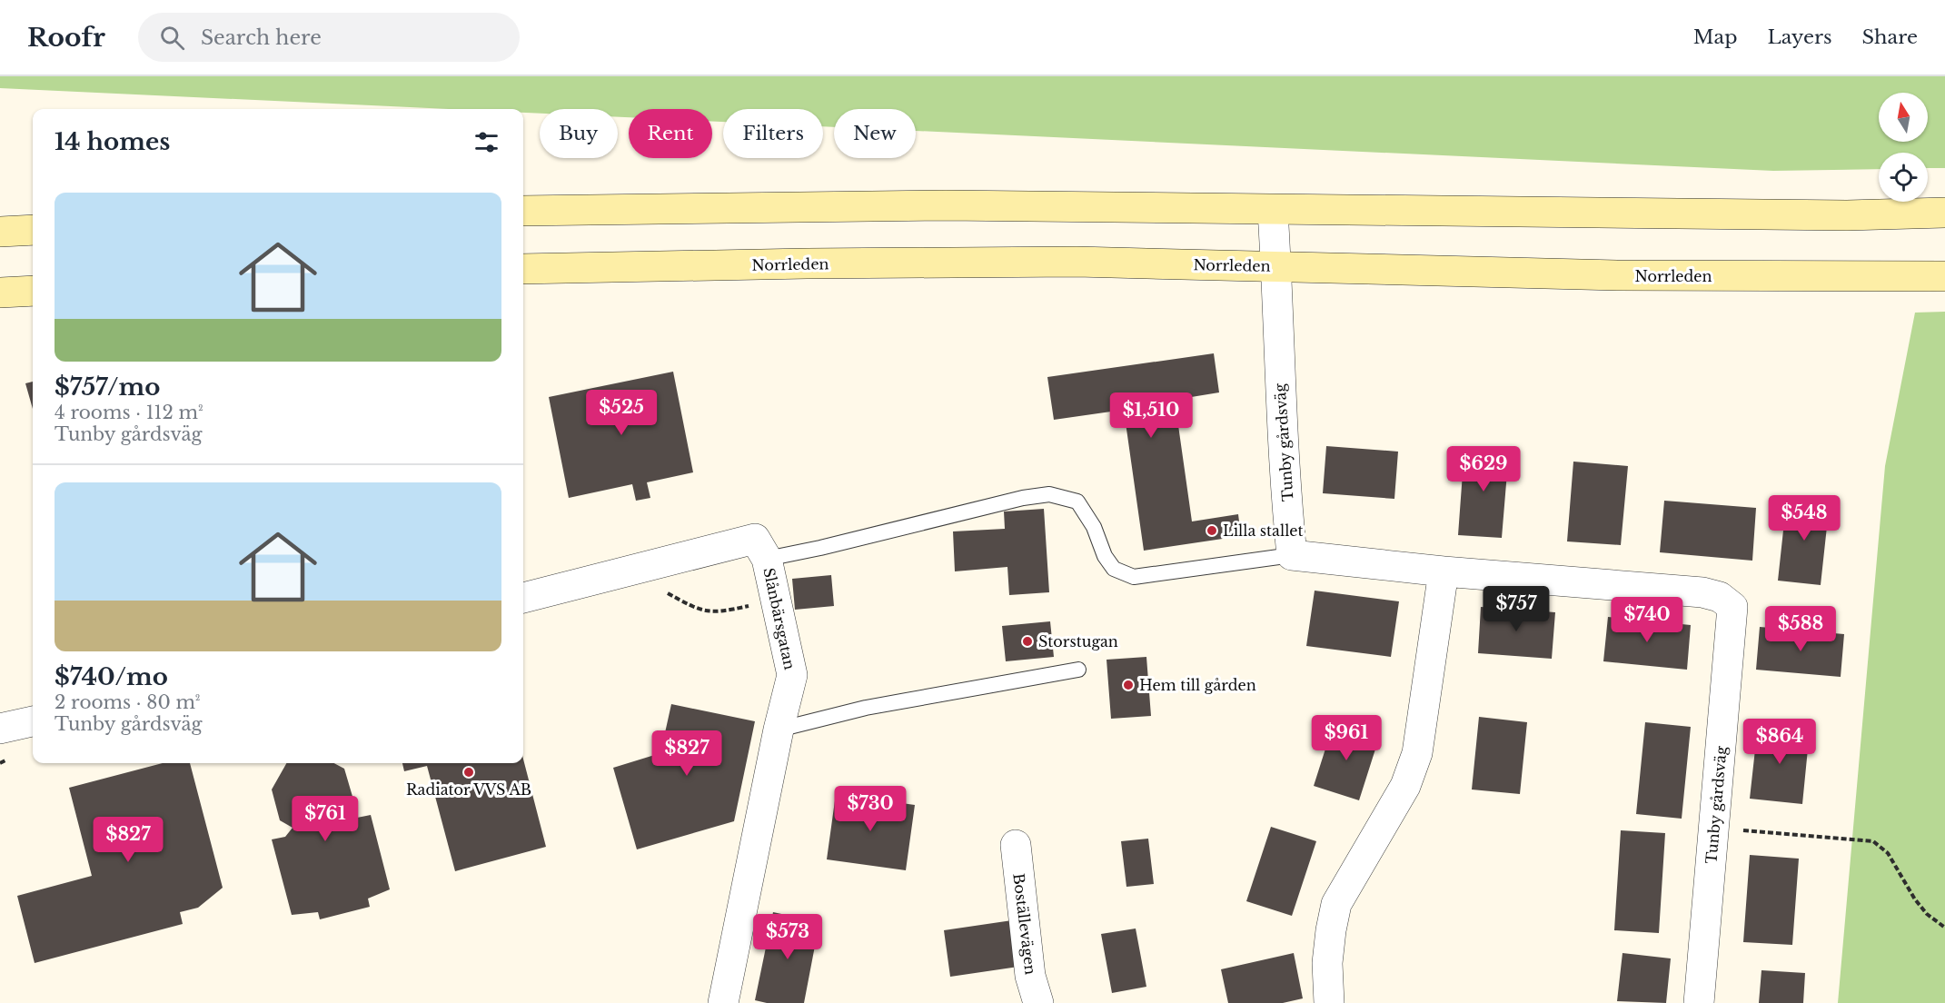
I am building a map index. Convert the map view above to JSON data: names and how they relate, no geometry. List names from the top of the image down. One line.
{"streets":{"main road":["Norrleden"],"street":["Tunby gårdsväg","Slånbärsgatan","Boställevägen"]},"crossings":[["Norrleden","Tunby gårdsväg"]],"places":["Lilla stallet","Storstugan","Hem till gården","Radiator VVS AB"],"north":"top","page":{"header":"Roofr","search":"Search here","nav":["Map","Layers","Share"],"chip":["Buy","Rent","Filters","New"],"heading":"14 homes","list":[{"name":"$757/mo","note":"4 rooms · 112 m² · Tunby gårdsväg"},{"name":"$740/mo","note":"2 rooms · 80 m² · Tunby gårdsväg"}],"price":["$525","$1,510","$629","$548","$757","$740","$588","$961","$864","$827","$730","$761","$827","$573"]}}
